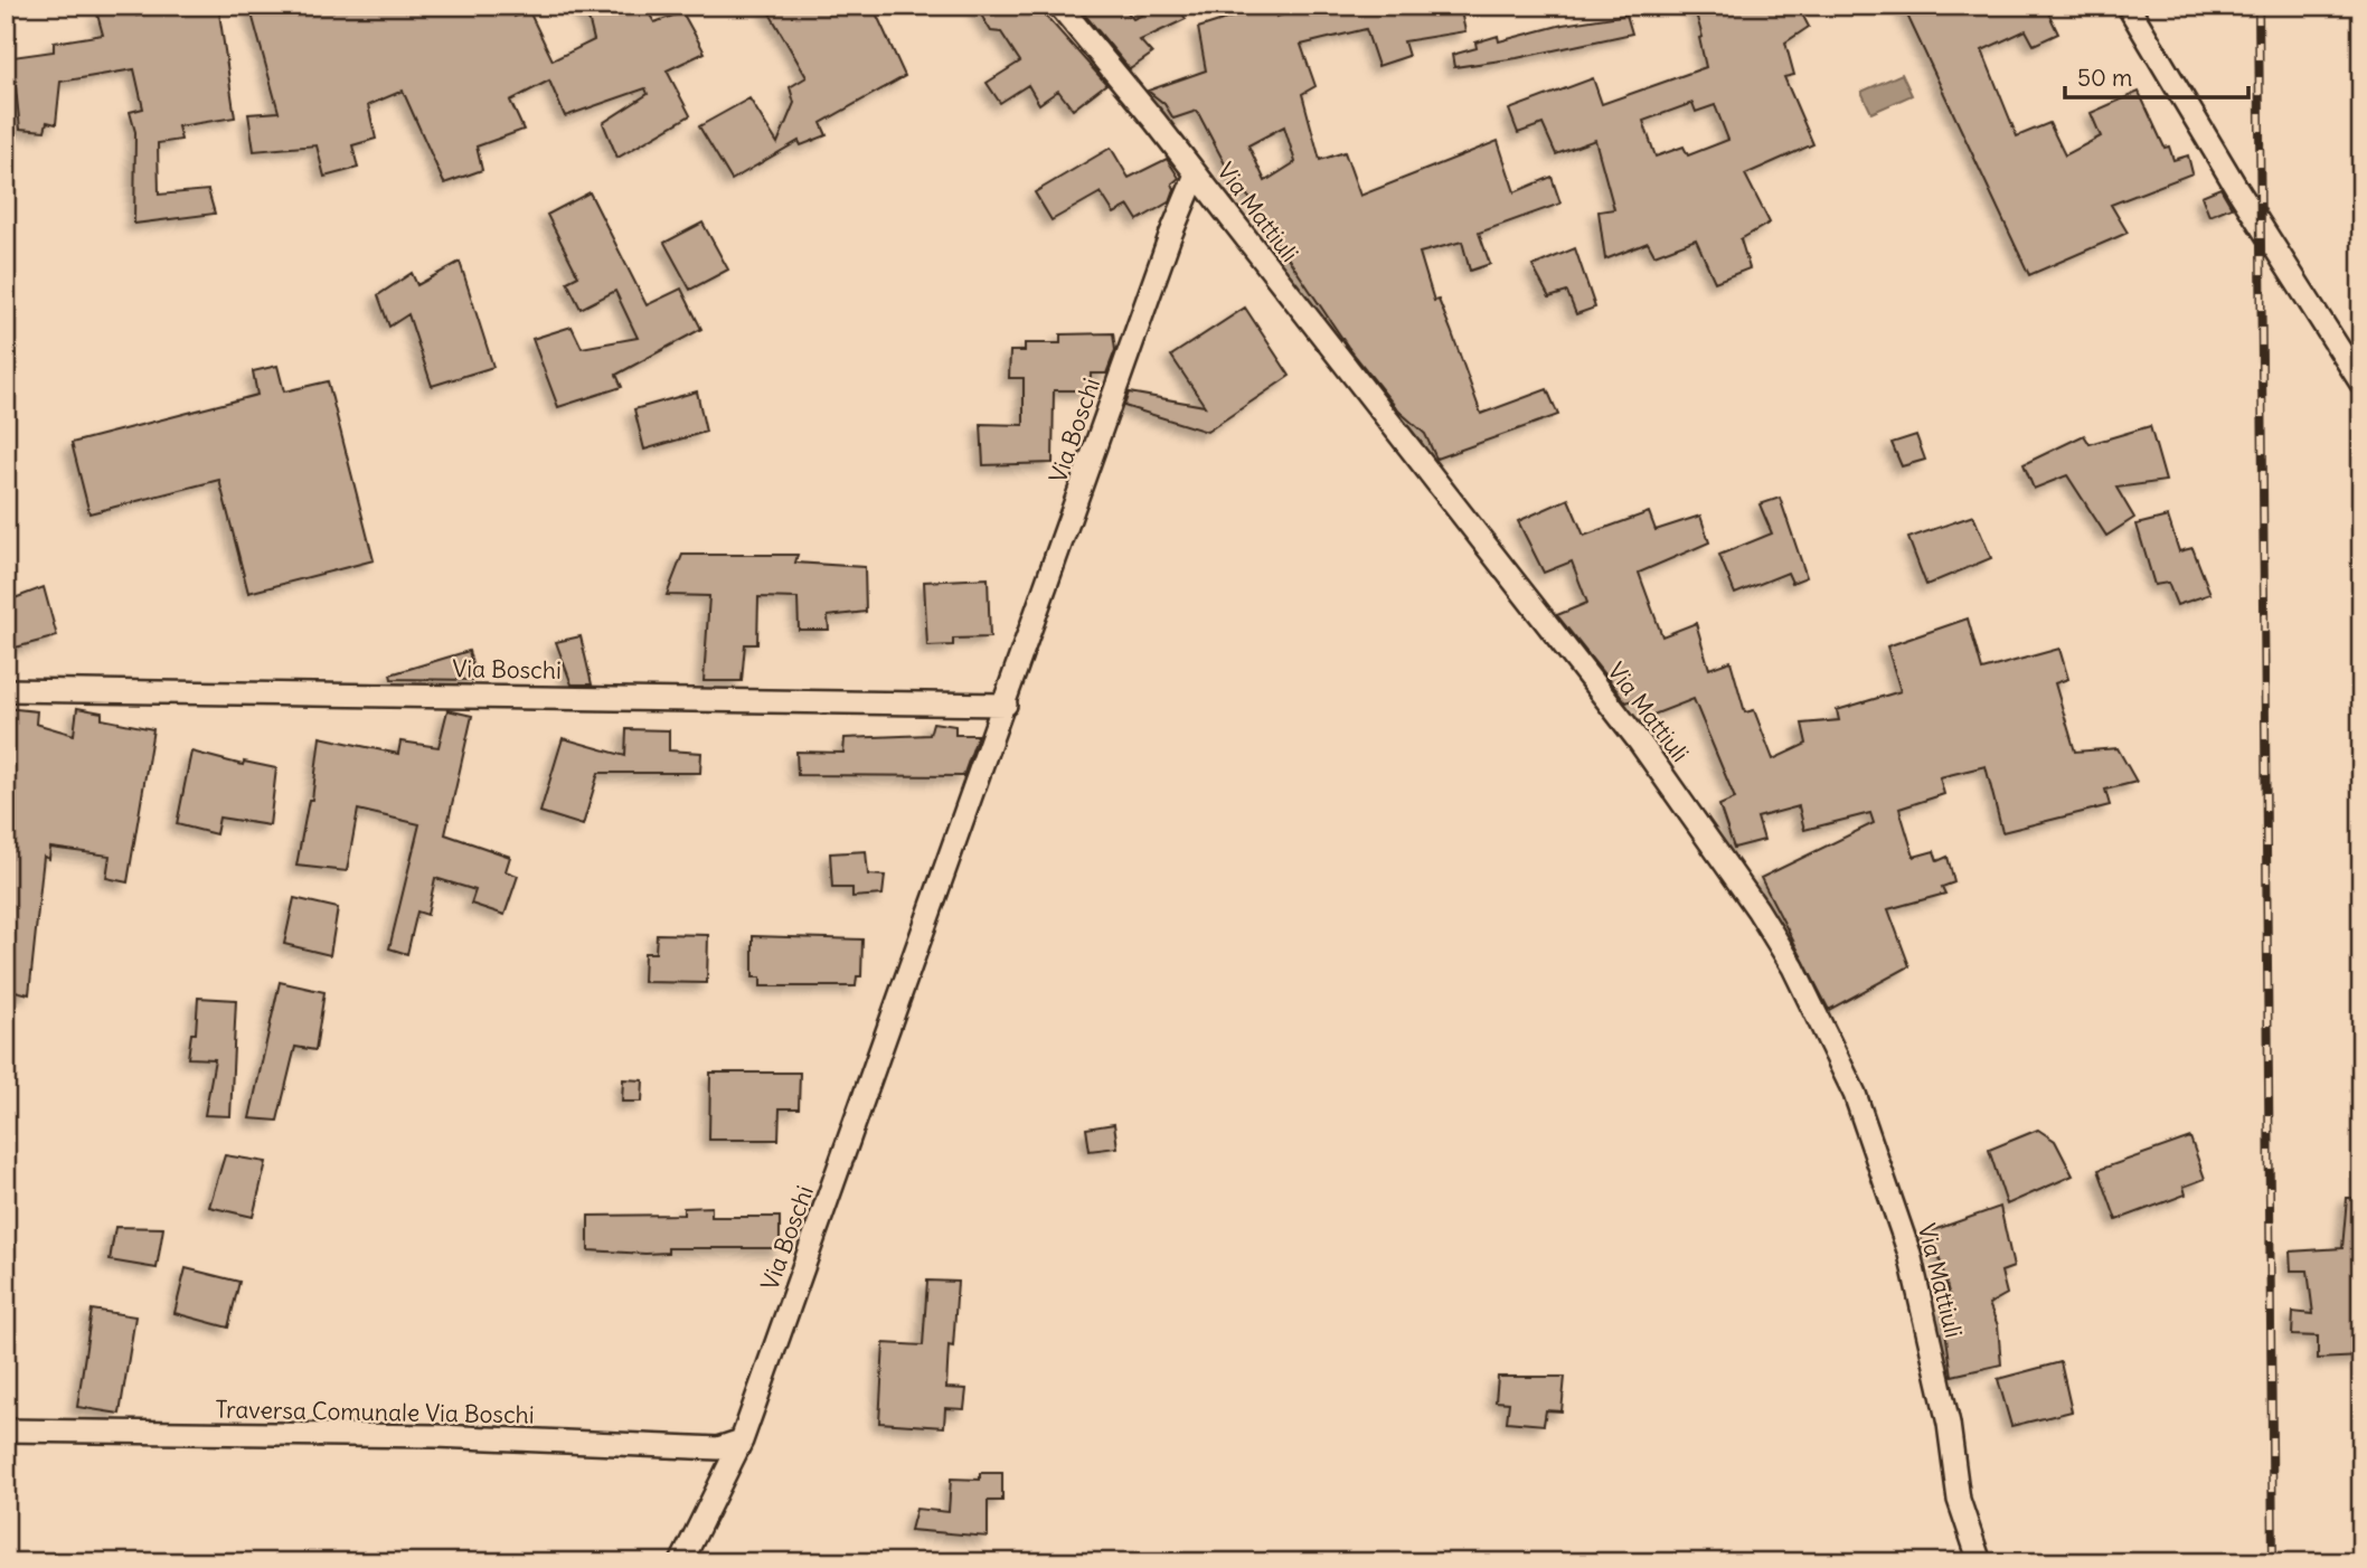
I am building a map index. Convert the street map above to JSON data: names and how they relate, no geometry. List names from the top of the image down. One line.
{"streets":{"street":["Via Mattiuli","Via Boschi","Traversa Comunale Via Boschi"]},"crossings":[["Via Mattiuli","Via Boschi"],["Via Boschi","Traversa Comunale Via Boschi"]],"scale_bar":"50 m"}
